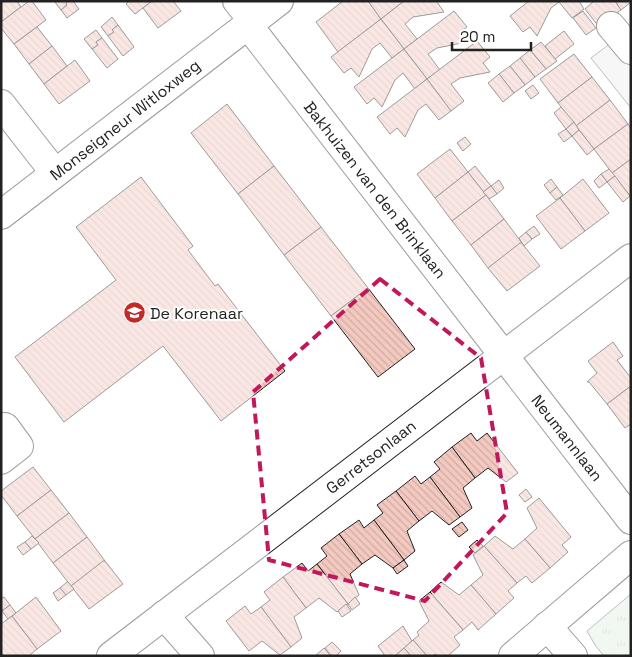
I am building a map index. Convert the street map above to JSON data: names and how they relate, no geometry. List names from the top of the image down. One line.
{"streets":{"street":["Monseigneur Witloxweg","Bakhuizen van den Brinklaan","Neumannlaan","Gerretsonlaan"]},"crossings":[["Monseigneur Witloxweg","Bakhuizen van den Brinklaan"],["Bakhuizen van den Brinklaan","Neumannlaan"],["Bakhuizen van den Brinklaan","Gerretsonlaan"],["Neumannlaan","Gerretsonlaan"]],"places":{"school or university":["De Korenaar"]},"scale_bar":"20 m"}
